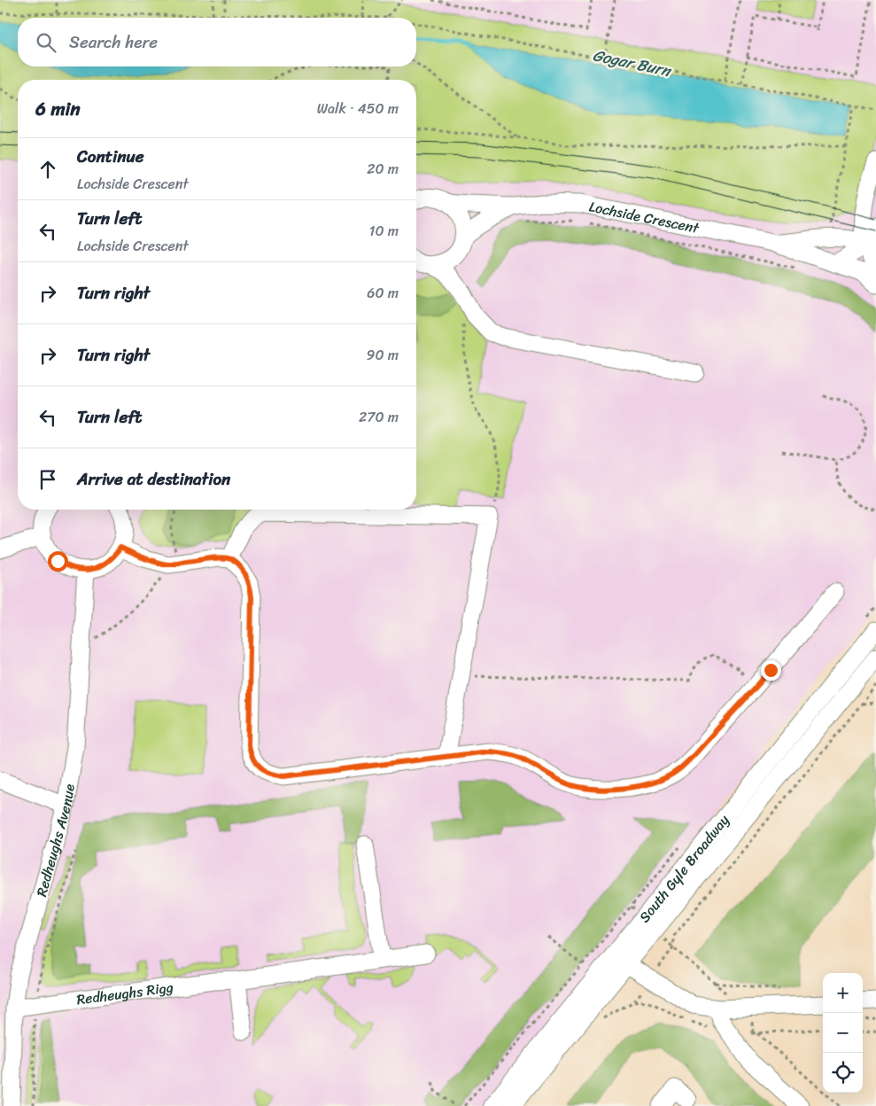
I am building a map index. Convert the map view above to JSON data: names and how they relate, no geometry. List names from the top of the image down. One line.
{"streets":{"street":["Lochside Crescent","Redheughs Avenue","South Gyle Broadway","Redheughs Rigg"]},"crossings":[["Redheughs Avenue","Redheughs Rigg"]],"water":["Gogar Burn"],"page":{"search":"Search here","heading":["6 min","Walk · 450 m"],"list":[["Continue","Lochside Crescent","20 m"],["Turn left","Lochside Crescent","10 m"],["Turn right","60 m"],["Turn right","90 m"],["Turn left","270 m"],"Arrive at destination"],"map_buttons":["+","−"]}}
